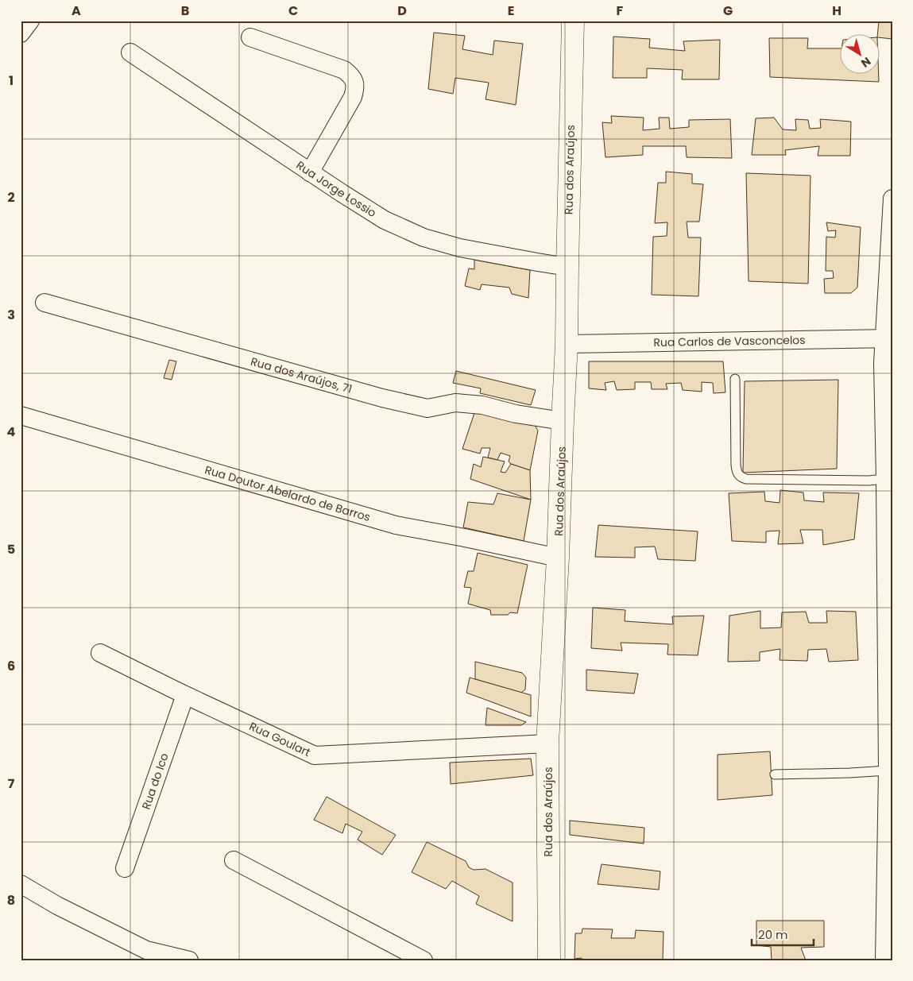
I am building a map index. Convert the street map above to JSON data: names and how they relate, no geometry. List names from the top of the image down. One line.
{"streets":{"street":["Rua dos Araújos","Rua Jorge Lossio","Rua Carlos de Vasconcelos","Rua dos Araújos, 71","Rua Doutor Abelardo de Barros","Rua Goulart","Rua do Ico"]},"crossings":[["Rua dos Araújos","Rua Jorge Lossio"],["Rua dos Araújos","Rua Carlos de Vasconcelos"],["Rua dos Araújos","Rua dos Araújos, 71"],["Rua dos Araújos","Rua Doutor Abelardo de Barros"],["Rua dos Araújos","Rua Goulart"],["Rua Goulart","Rua do Ico"]],"scale_bar":"20 m","north":"bottom right","grid":{"columns":["A","B","C","D","E","F","G","H"],"rows":["1","2","3","4","5","6","7","8"]}}
